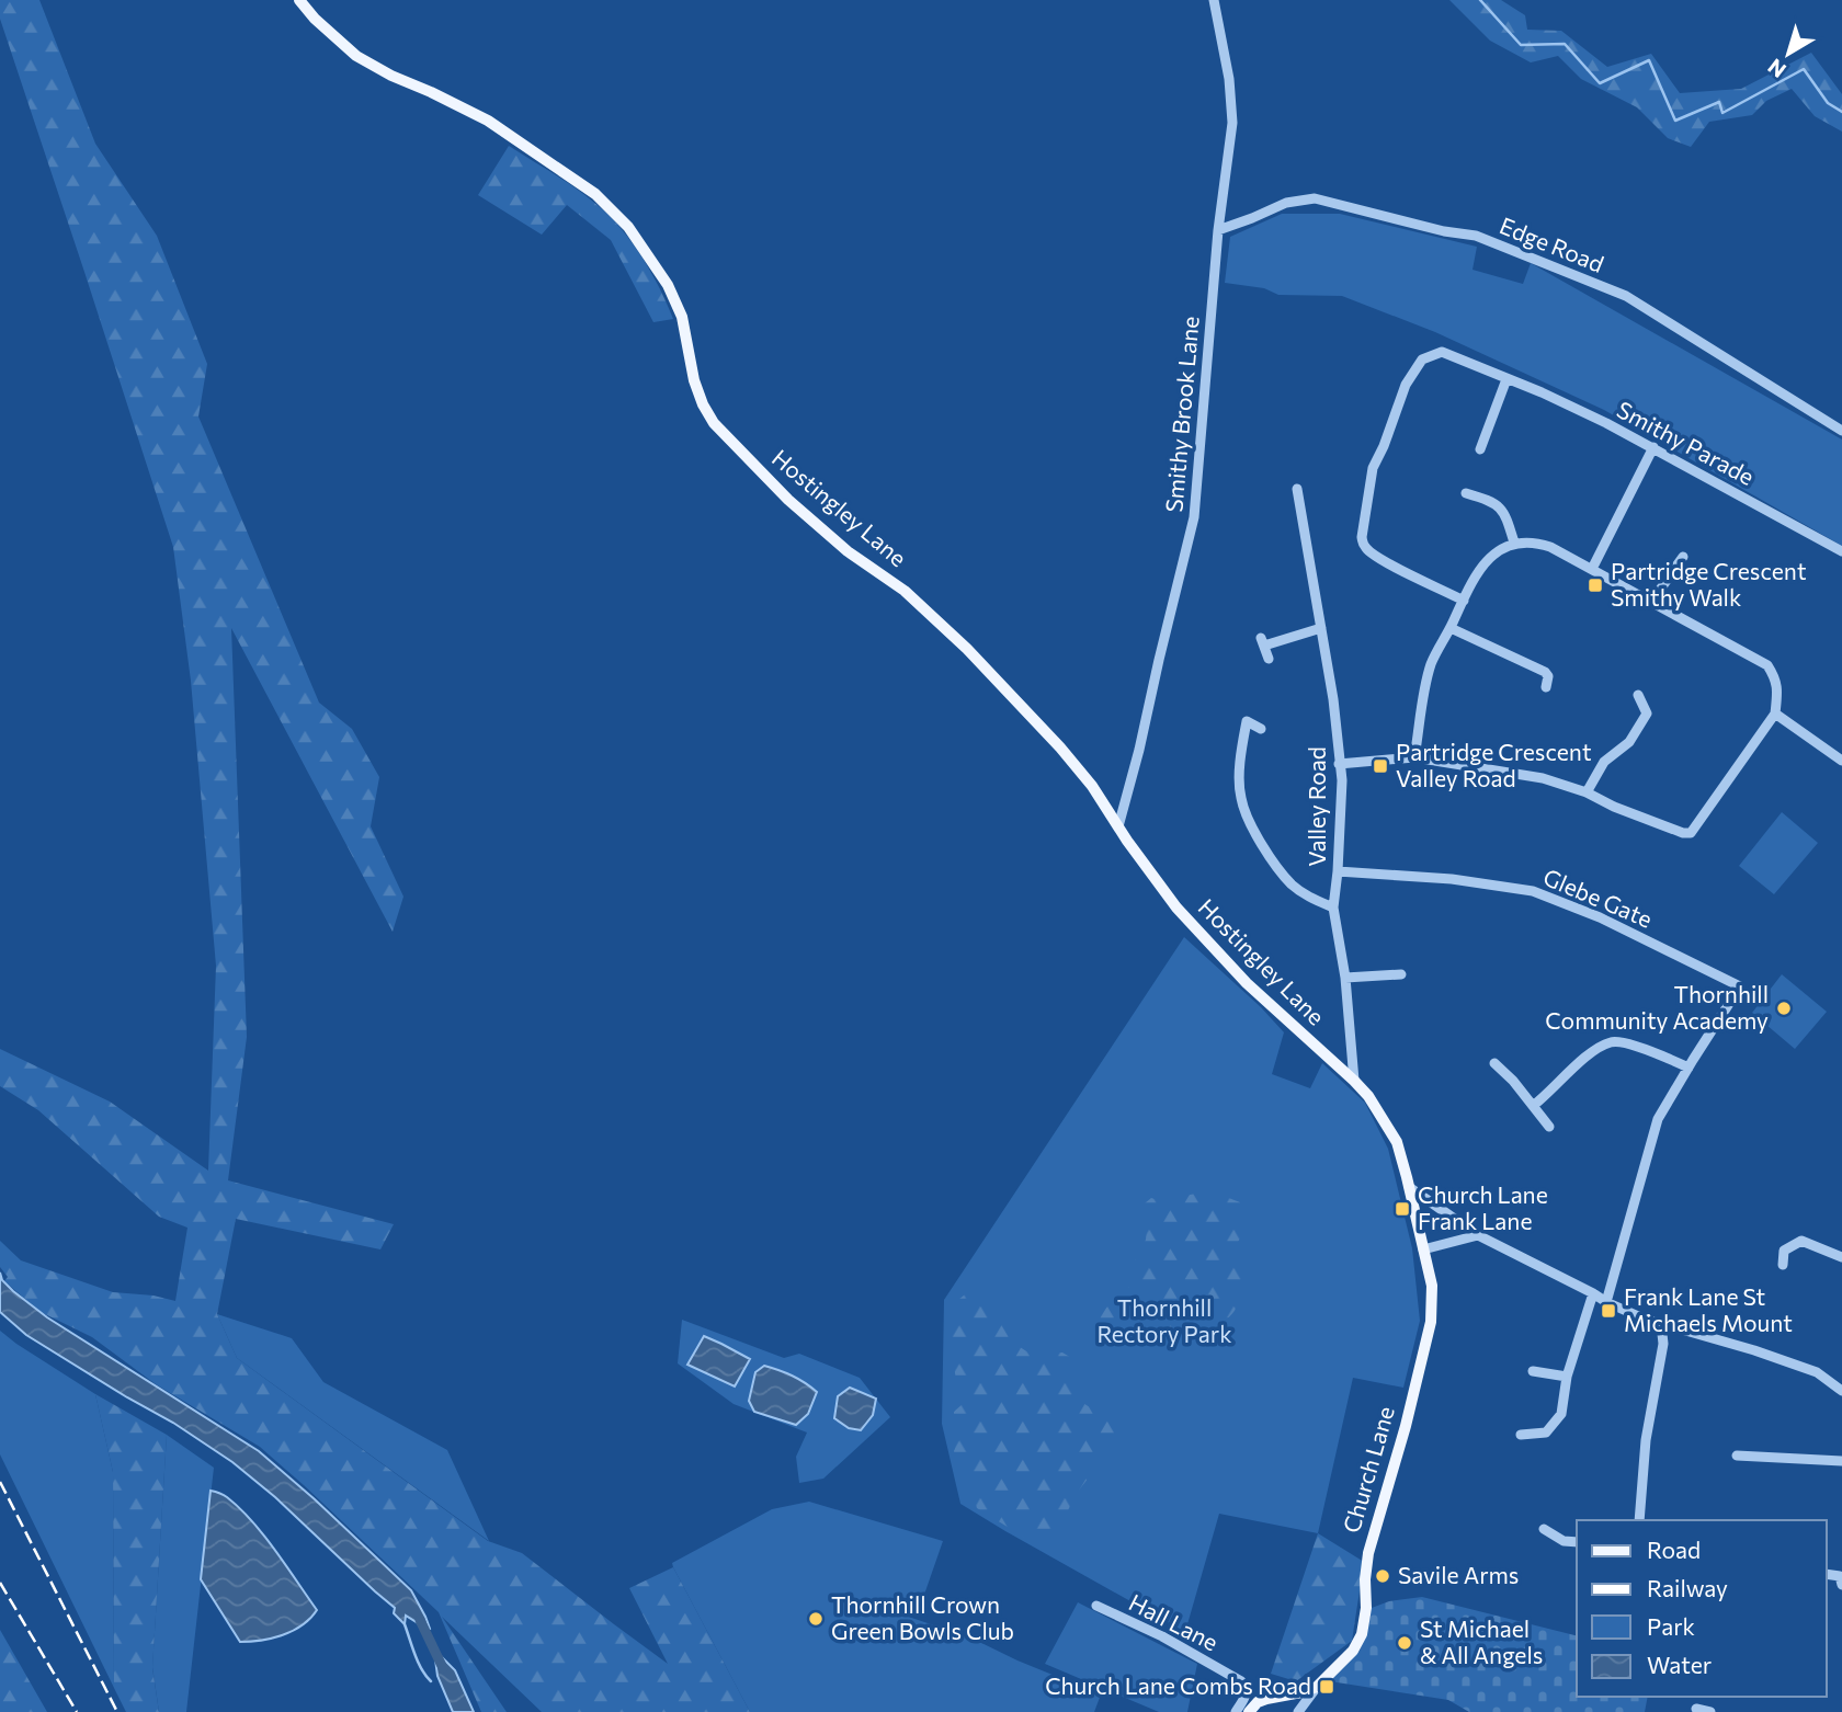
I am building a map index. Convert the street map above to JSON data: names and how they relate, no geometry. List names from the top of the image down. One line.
{"streets":{"main road":["Hostingley Lane","Church Lane"],"street":["Edge Road","Smithy Brook Lane","Smithy Parade","Valley Road","Glebe Gate","Hall Lane"]},"crossings":[["Edge Road","Smithy Brook Lane"],["Smithy Brook Lane","Hostingley Lane"],["Hostingley Lane","Valley Road"],["Hostingley Lane","Church Lane"],["Valley Road","Glebe Gate"]],"parks":["Thornhill Rectory Park"],"places":{"transit":["Partridge Crescent Smithy Walk","Partridge Crescent Valley Road","Church Lane Frank Lane","Frank Lane St Michaels Mount","Church Lane Combs Road"],"other":["Thornhill Community Academy","Savile Arms","Thornhill Crown Green Bowls Club","St Michael & All Angels"]},"legend":["Road","Railway","Park","Water"],"north":"bottom left"}
